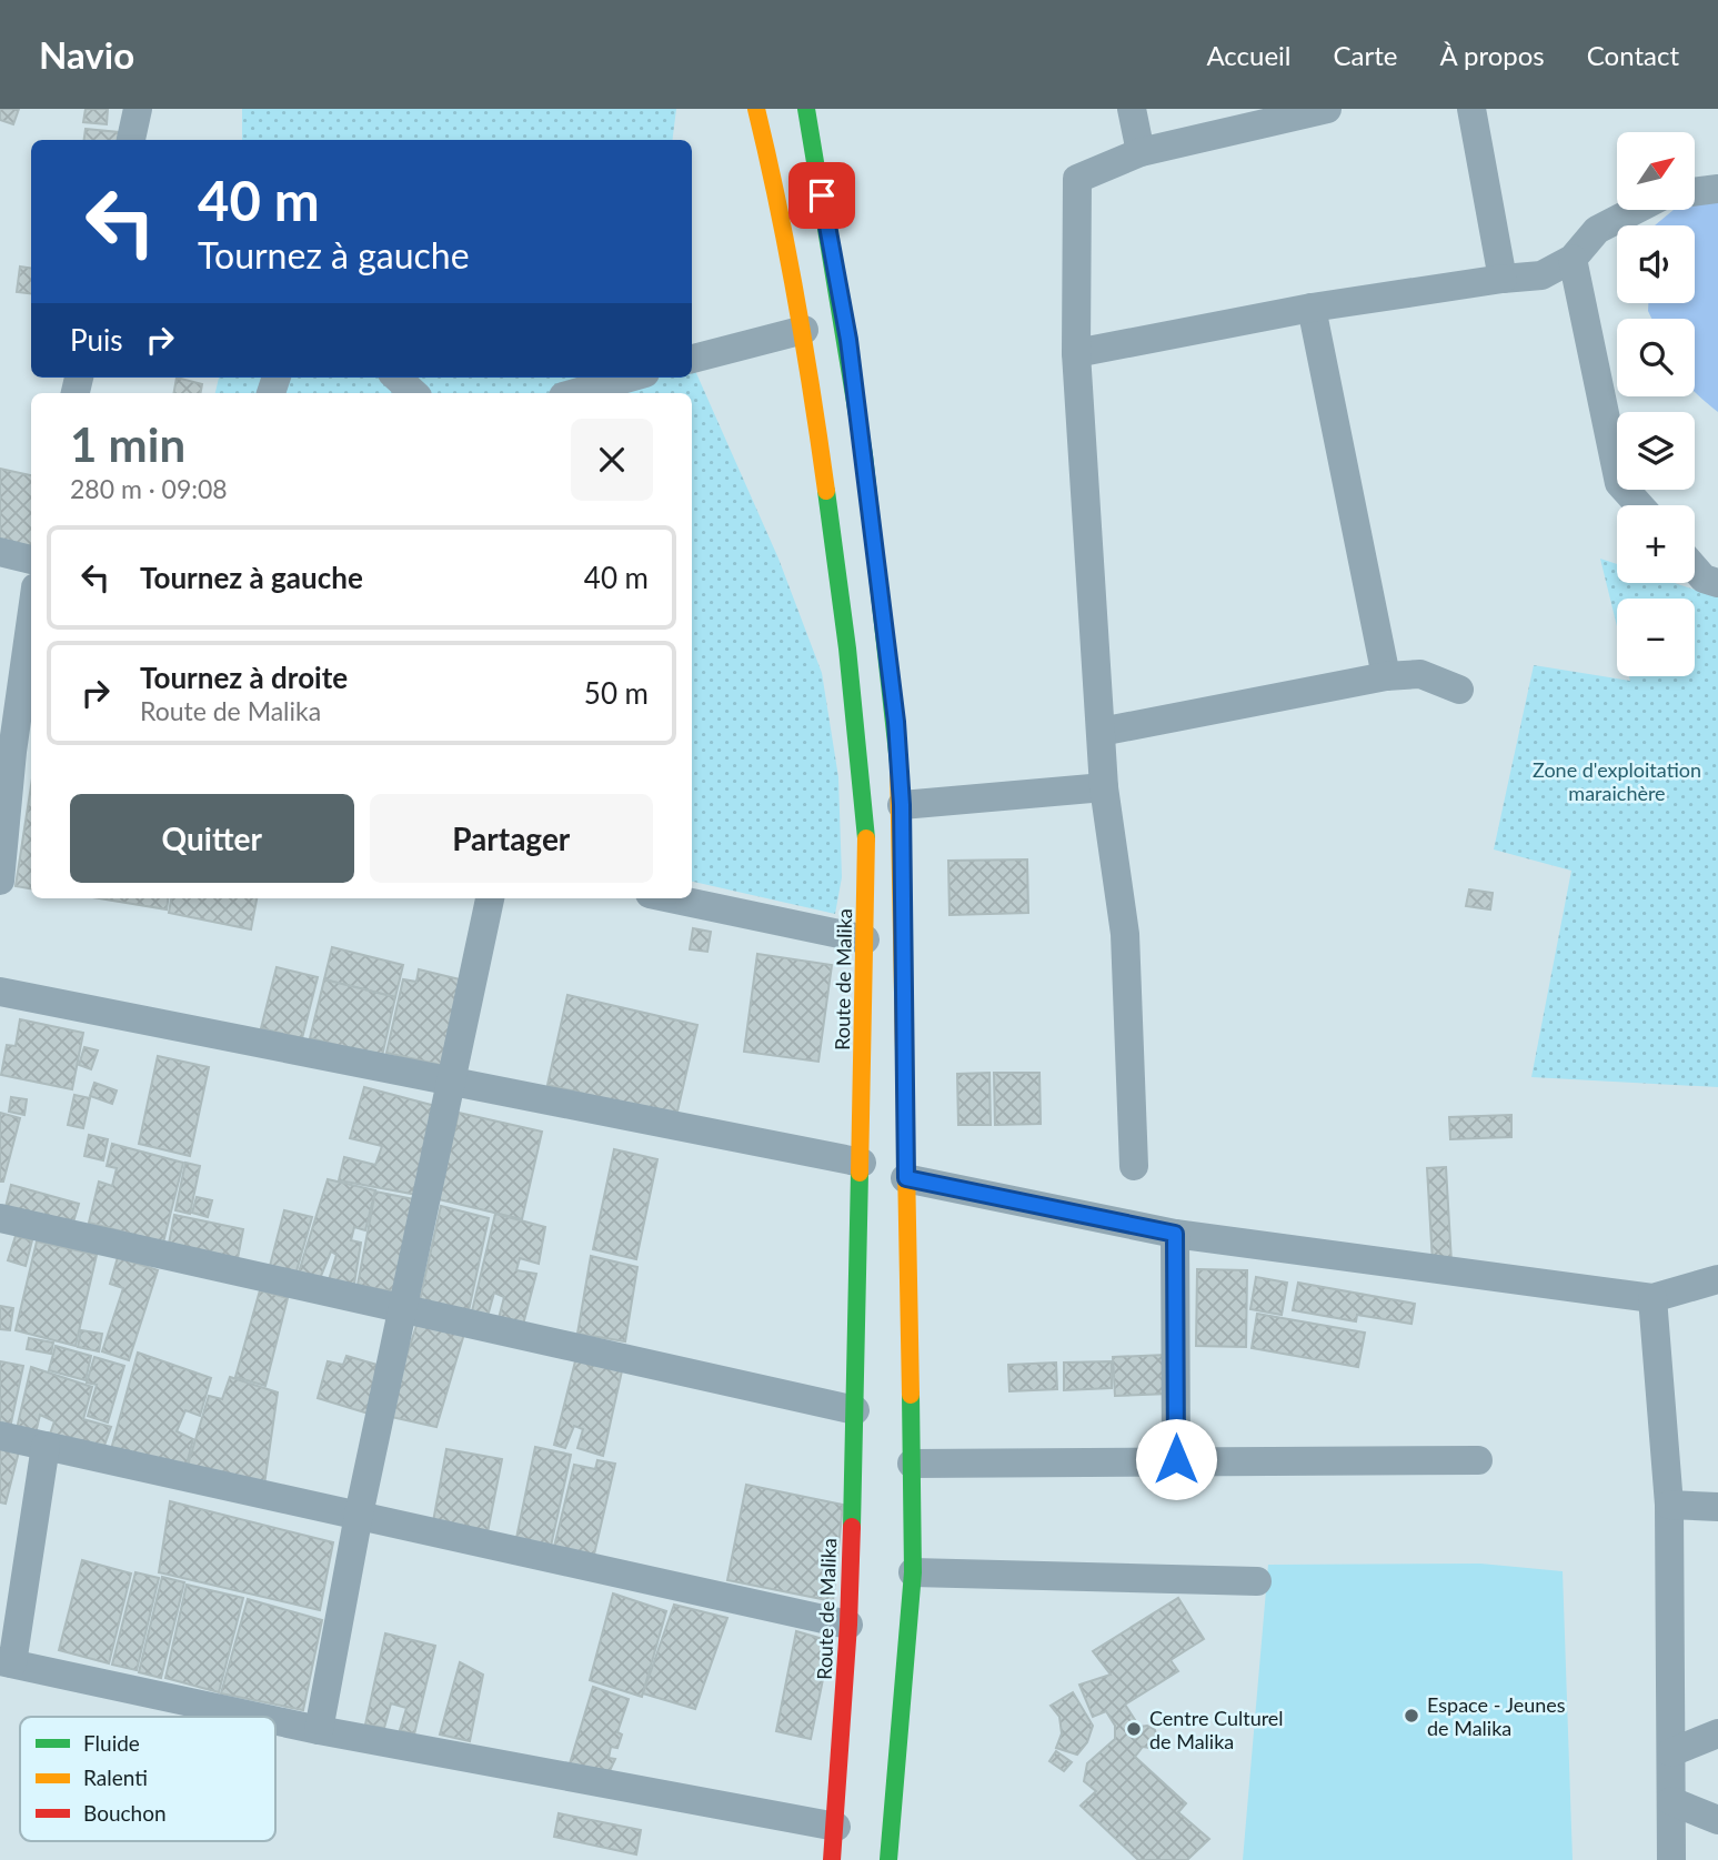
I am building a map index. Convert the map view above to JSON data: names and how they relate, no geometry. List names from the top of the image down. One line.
{"streets":{"main road":["Route de Malika"]},"parks":["Zone d'exploitation maraichère"],"places":["Espace - Jeunes de Malika","Centre Culturel de Malika"],"legend":["Fluide","Ralenti","Bouchon"],"north":"top right","page":{"header":"Navio","nav":["Accueil","Carte","À propos","Contact"],"map_buttons":["+","−"],"turn":["40 m","Tournez à gauche"],"then":"Puis","heading":["1 min","280 m · 09:08"],"list":[{"name":"Tournez à gauche","value":"40 m"},{"name":"Tournez à droite","note":"Route de Malika","value":"50 m"}],"buttons":["Quitter","Partager"]}}
